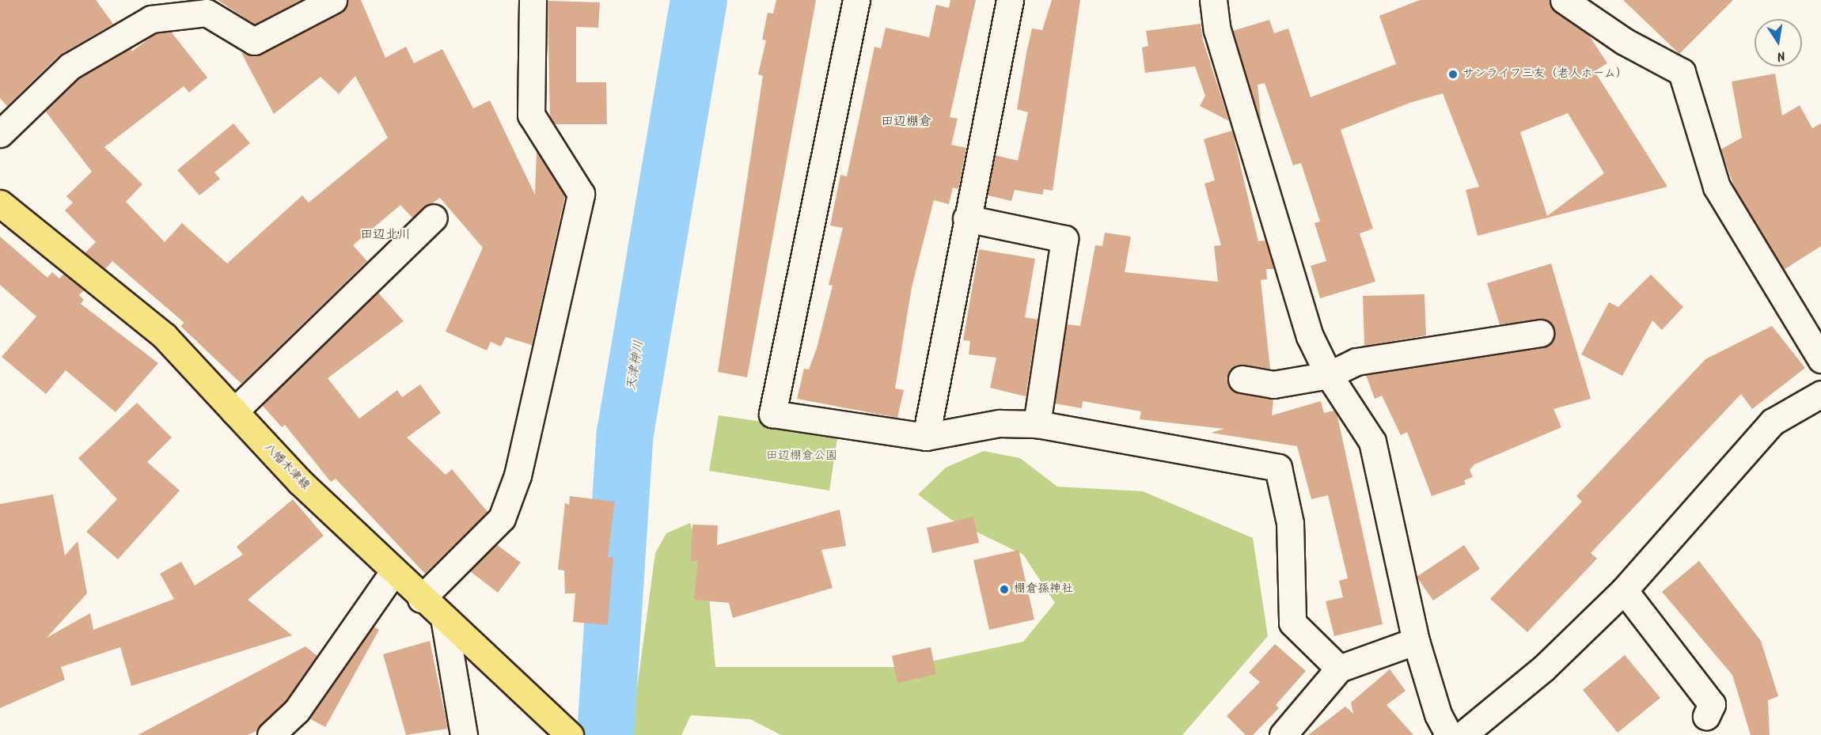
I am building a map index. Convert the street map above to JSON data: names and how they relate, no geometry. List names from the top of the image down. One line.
{"streets":{"main road":["八幡木津線"]},"districts":["田辺棚倉","田辺北川"],"water":["天津神川"],"parks":["田辺棚倉公園"],"places":["サンライフ三友（老人ホーム）","棚倉孫神社"],"north":"bottom"}
